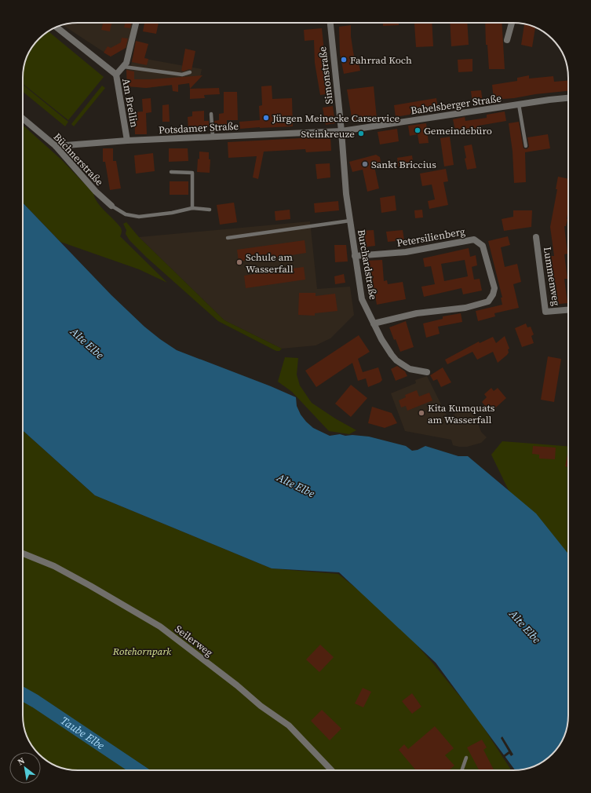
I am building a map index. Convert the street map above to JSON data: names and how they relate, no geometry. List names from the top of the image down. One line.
{"streets":{"street":["Simonstraße","Am Brellin","Babelsberger Straße","Potsdamer Straße","Büchnerstraße","Petersilienberg","Burchardstraße","Lummenweg","Seilerweg"]},"crossings":[["Simonstraße","Babelsberger Straße"],["Simonstraße","Potsdamer Straße"],["Simonstraße","Burchardstraße"],["Am Brellin","Potsdamer Straße"],["Babelsberger Straße","Potsdamer Straße"],["Babelsberger Straße","Burchardstraße"],["Potsdamer Straße","Büchnerstraße"],["Potsdamer Straße","Burchardstraße"],["Petersilienberg","Burchardstraße"]],"water":["Alte Elbe","Taube Elbe"],"parks":["Rotehornpark"],"places":["Fahrrad Koch","Jürgen Meinecke Carservice","Gemeindebüro","Steinkreuze","Sankt Briccius","Schule am Wasserfall","Kita Kumquats am Wasserfall"],"north":"top left"}
